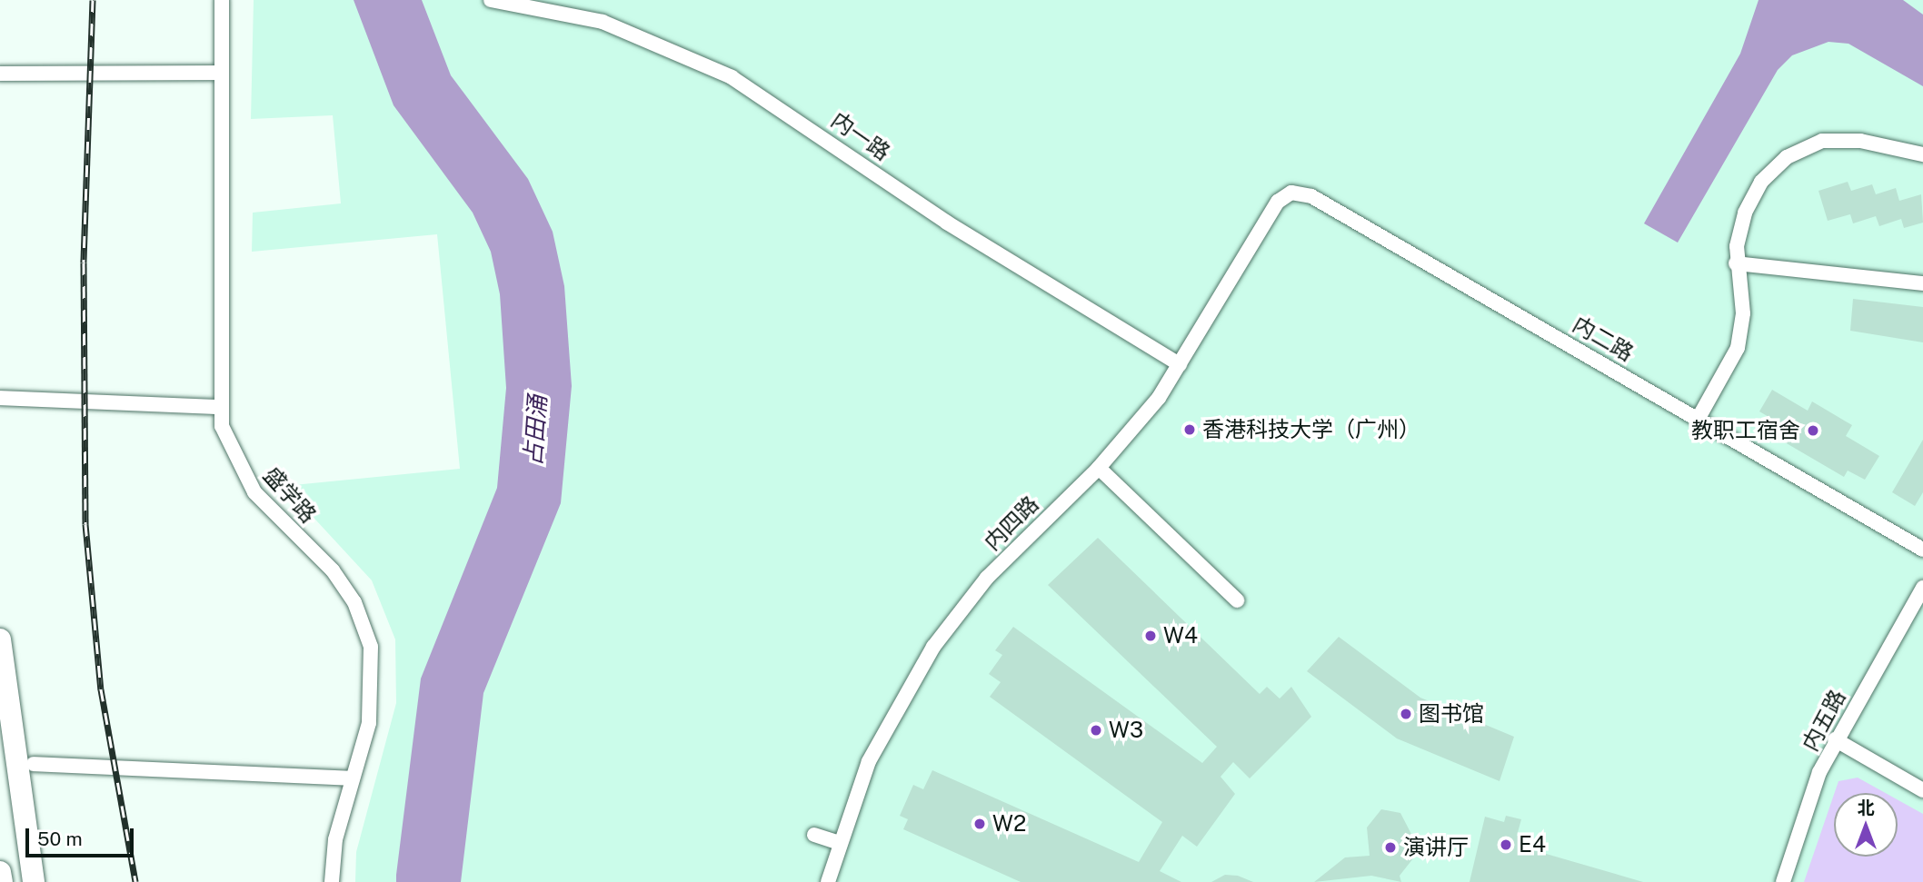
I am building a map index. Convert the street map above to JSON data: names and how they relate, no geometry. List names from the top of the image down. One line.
{"streets":{"street":["内一路","内二路","盛学路","内四路","内五路"]},"crossings":[["内一路","内四路"],["内二路","内四路"]],"water":["占田涌"],"places":["香港科技大学（广州）","教职工宿舍","W4","图书馆","W3","W2","E4","演讲厅"],"scale_bar":"50 m","north":"top"}
